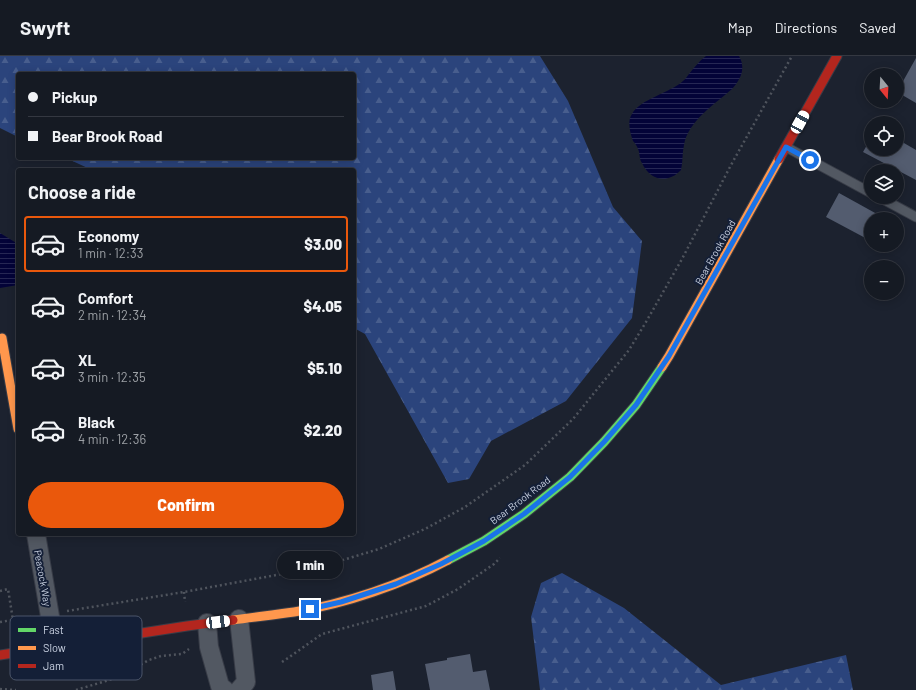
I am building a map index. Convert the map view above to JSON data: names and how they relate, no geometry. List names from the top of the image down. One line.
{"streets":{"street":["Bear Brook Road","Peacock Way"]},"legend":["Fast","Slow","Jam"],"north":"bottom","page":{"header":"Swyft","nav":["Map","Directions","Saved"],"map_buttons":["+","−"],"banner":["Pickup","Bear Brook Road"],"heading":"Choose a ride","list":[{"name":"Economy","note":"1 min · 12:33","value":"$3.00"},{"name":"Comfort","note":"2 min · 12:34","value":"$4.05"},{"name":"XL","note":"3 min · 12:35","value":"$5.10"},{"name":"Black","note":"4 min · 12:36","value":"$2.20"}],"buttons":"Confirm","bubble":"1 min"}}
